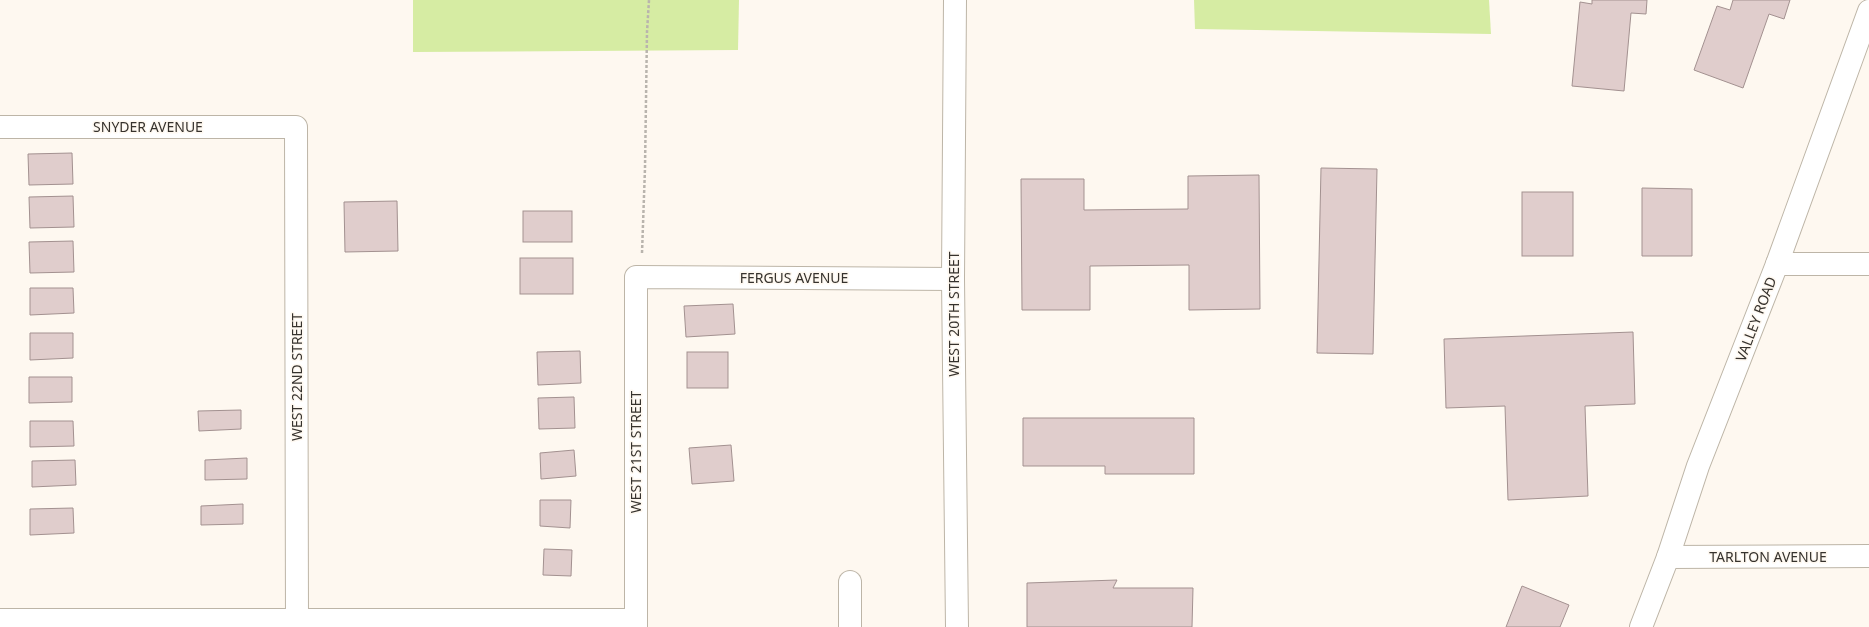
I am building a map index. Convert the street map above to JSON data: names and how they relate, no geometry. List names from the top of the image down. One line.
{"streets":{"street":["SNYDER AVENUE","FERGUS AVENUE","WEST 20TH STREET","VALLEY ROAD","WEST 22ND STREET","WEST 21ST STREET","TARLTON AVENUE"]},"crossings":[["SNYDER AVENUE","WEST 22ND STREET"],["FERGUS AVENUE","WEST 20TH STREET"],["FERGUS AVENUE","WEST 21ST STREET"],["VALLEY ROAD","TARLTON AVENUE"]]}
